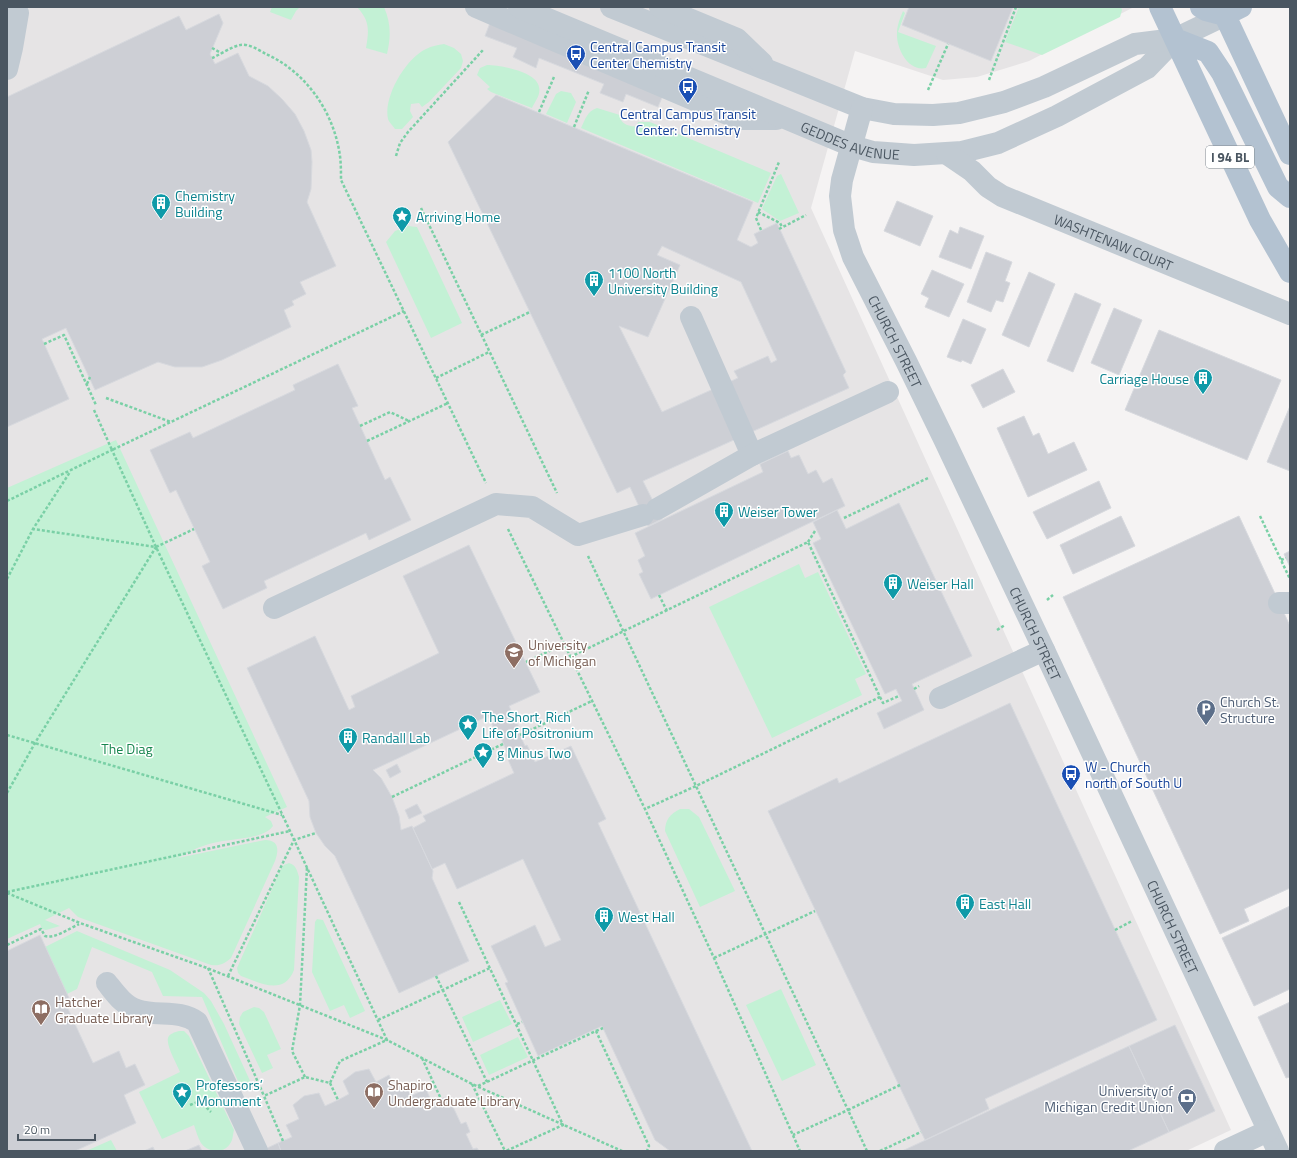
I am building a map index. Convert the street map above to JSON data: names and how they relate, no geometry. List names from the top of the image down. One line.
{"streets":{"main road":["I 94 BL"],"street":["GEDDES AVENUE","WASHTENAW COURT","CHURCH STREET"]},"crossings":[["GEDDES AVENUE","I 94 BL"],["GEDDES AVENUE","WASHTENAW COURT"],["GEDDES AVENUE","CHURCH STREET"]],"parks":["The Diag"],"places":{"bus stop":["Central Campus Transit Center Chemistry","Central Campus Transit Center: Chemistry","W - Church north of South U"],"building":["Chemistry Building","1100 North University Building","Carriage House","Weiser Tower","Weiser Hall","Randall Lab","East Hall","West Hall"],"place":["Arriving Home","The Short, Rich Life of Positronium","g Minus Two","Professors’ Monument"],"school or university":["University of Michigan"],"parking":["Church St. Structure"],"library":["Hatcher Graduate Library","Shapiro Undergraduate Library"],"bank":["University of Michigan Credit Union"]},"scale_bar":"20 m"}
